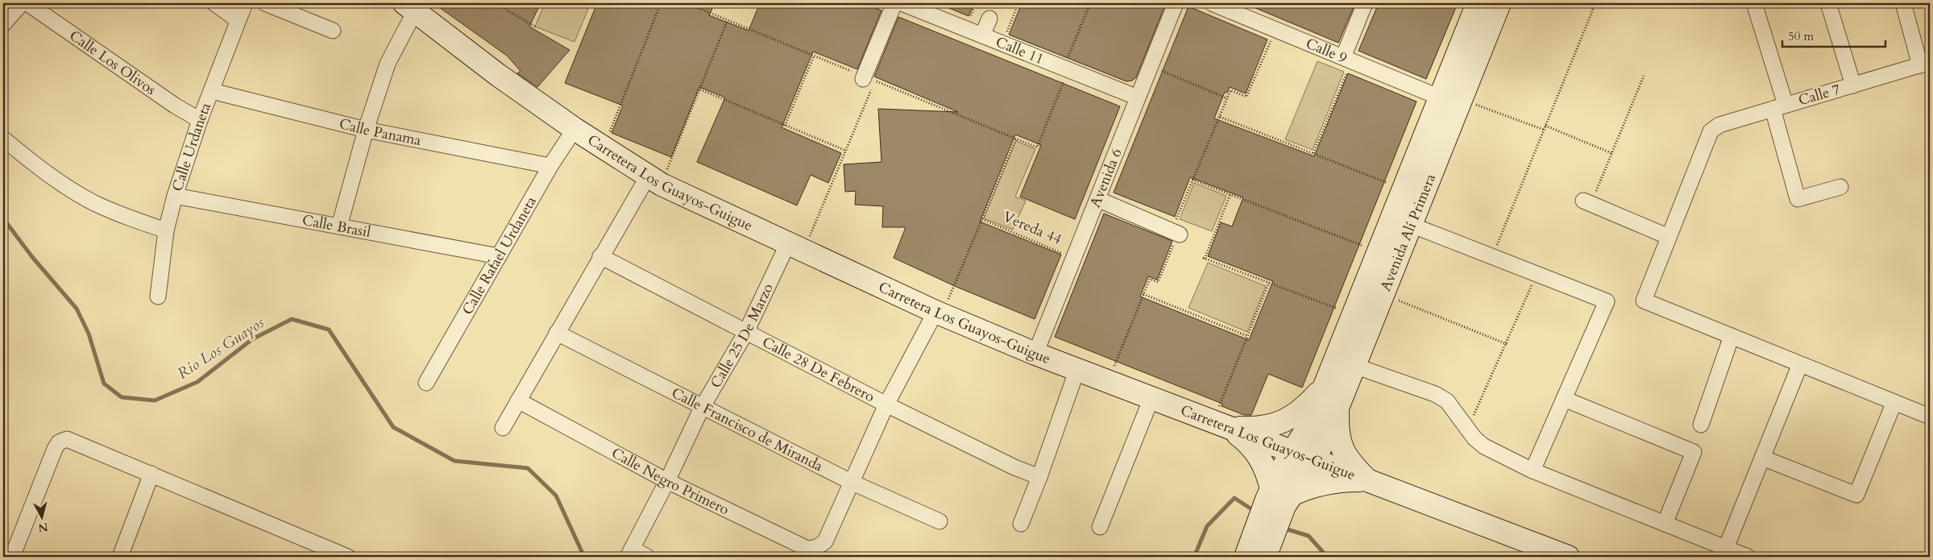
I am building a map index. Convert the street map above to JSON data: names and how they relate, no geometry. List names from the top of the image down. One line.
{"streets":{"main road":["Carretera Los Guayos-Guigue","Avenida Alí Primera"],"street":["Calle 11","Calle 9","Calle Los Olivos","Calle 7","Calle Panama","Calle Urdaneta","Avenida 6","Calle Brasil","Calle Rafael Urdaneta","Calle 25 De Marzo","Calle 28 De Febrero","Calle Francisco de Miranda","Calle Negro Primero"],"path":["Vereda 44"]},"crossings":[["Calle 11","Avenida 6"],["Calle 9","Avenida Alí Primera"],["Calle Los Olivos","Calle Urdaneta"],["Calle Panama","Calle Urdaneta"],["Calle Panama","Calle Rafael Urdaneta"],["Calle Urdaneta","Calle Brasil"],["Avenida 6","Carretera Los Guayos-Guigue"],["Avenida 6","Vereda 44"],["Carretera Los Guayos-Guigue","Avenida Alí Primera"],["Carretera Los Guayos-Guigue","Calle Rafael Urdaneta"],["Carretera Los Guayos-Guigue","Calle 25 De Marzo"],["Calle Brasil","Calle Rafael Urdaneta"],["Calle 25 De Marzo","Calle 28 De Febrero"],["Calle 25 De Marzo","Calle Francisco de Miranda"],["Calle 25 De Marzo","Calle Negro Primero"],["Calle Francisco de Miranda","Calle Negro Primero"]],"water":["Río Los Guayos"],"scale_bar":"50 m","north":"bottom"}
